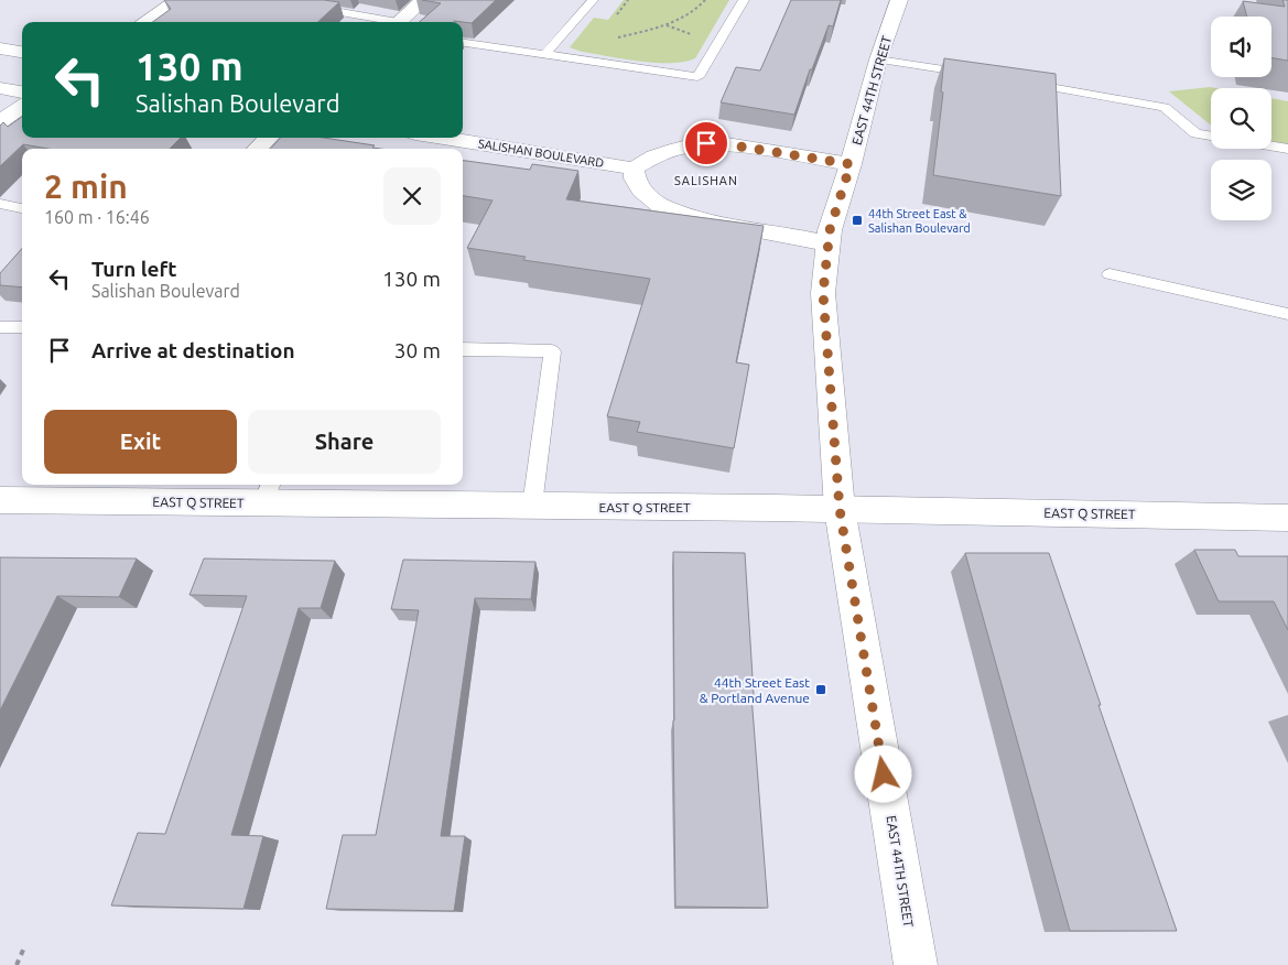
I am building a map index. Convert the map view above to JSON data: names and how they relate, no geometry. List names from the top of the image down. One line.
{"streets":{"street":["EAST 44TH STREET","SALISHAN BOULEVARD","EAST Q STREET"]},"crossings":[["EAST 44TH STREET","EAST Q STREET"]],"districts":["SALISHAN"],"places":{"transit":["44th Street East & Salishan Boulevard","44th Street East & Portland Avenue"]},"page":{"turn":["130 m","Salishan Boulevard"],"heading":["2 min","160 m · 16:46"],"list":[{"name":"Turn left","note":"Salishan Boulevard","value":"130 m"},{"name":"Arrive at destination","value":"30 m"}],"buttons":["Exit","Share"]}}
